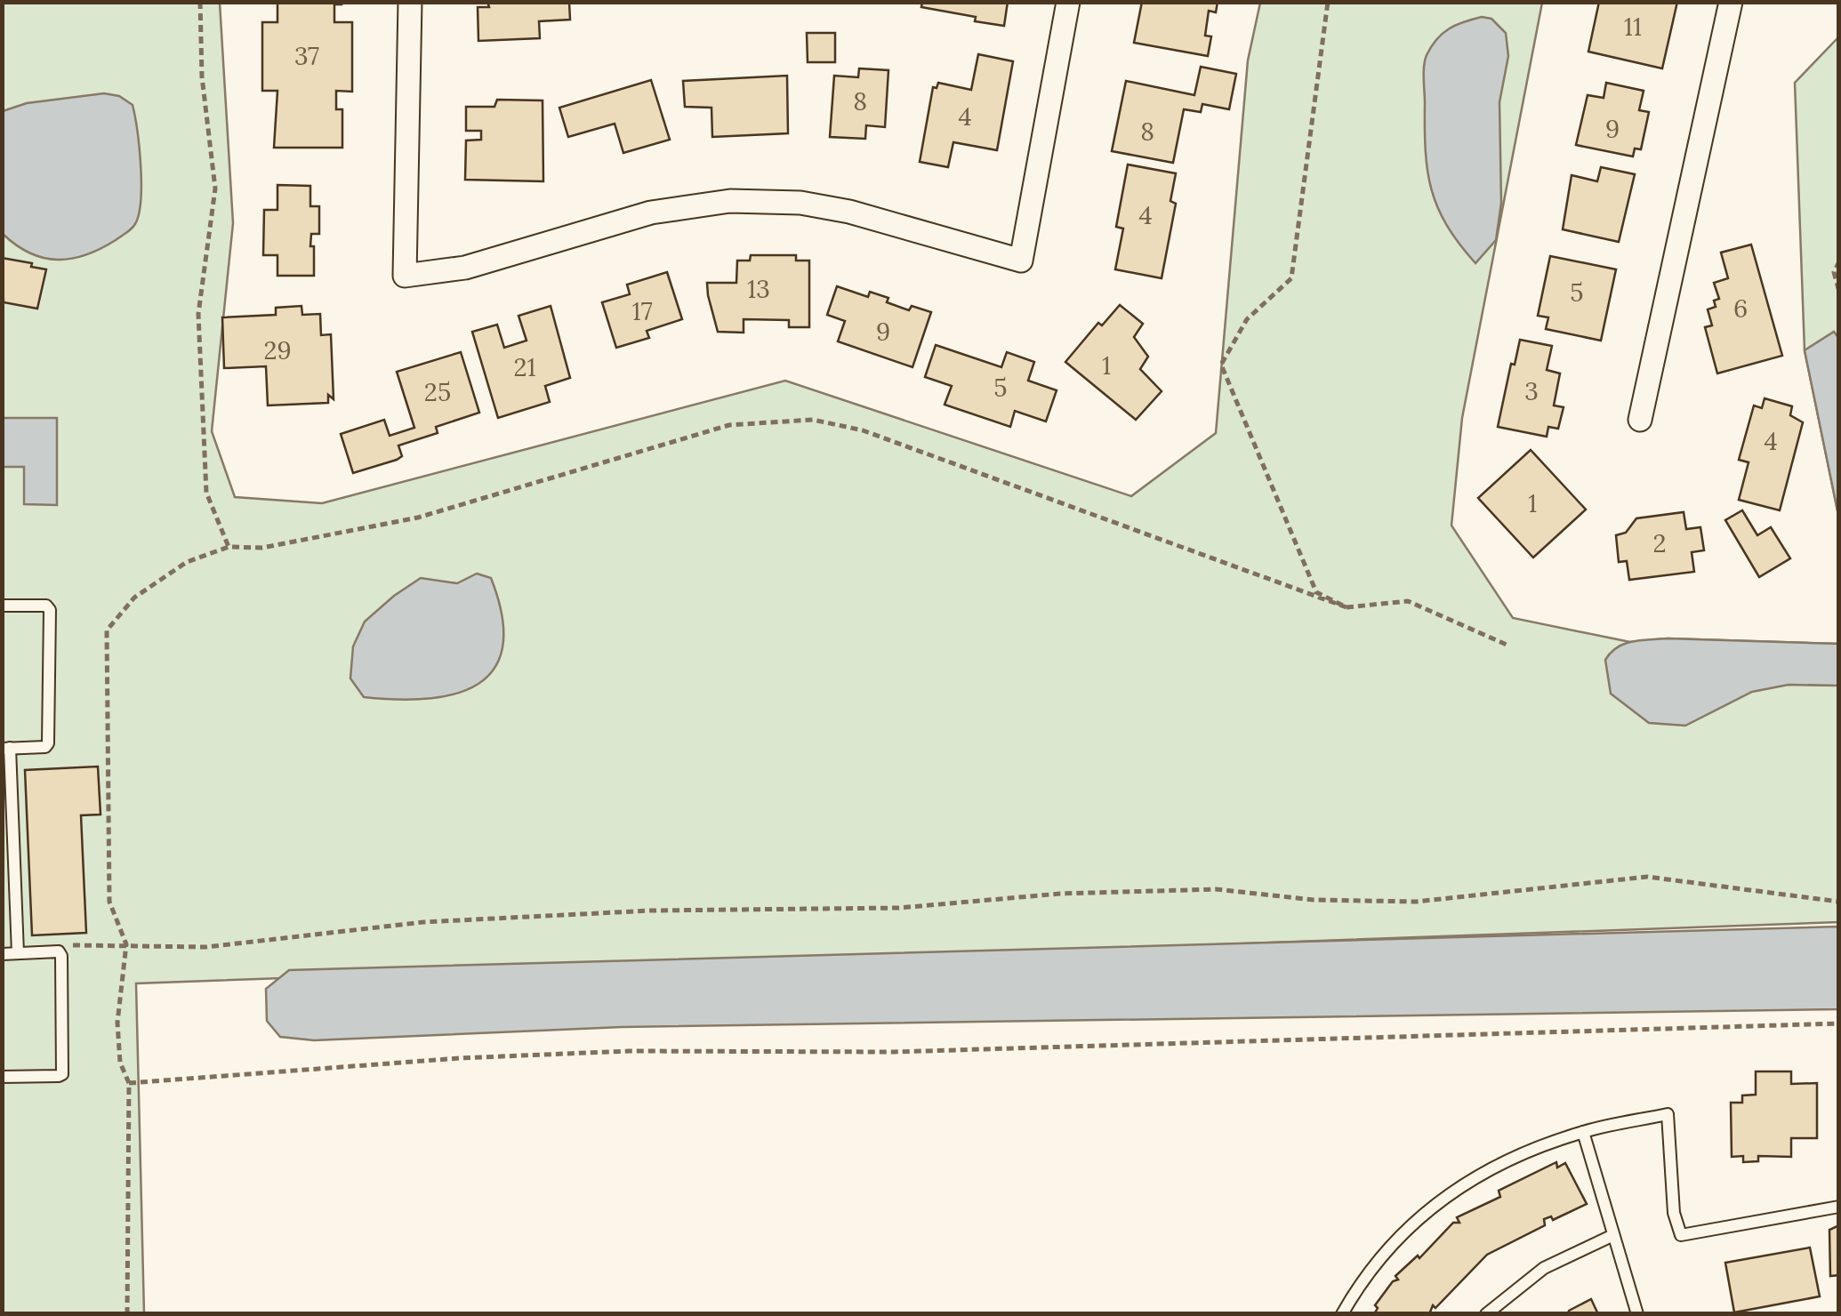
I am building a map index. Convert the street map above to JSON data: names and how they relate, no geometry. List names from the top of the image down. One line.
{"house_numbers":["11","37","8","4","9","8","4","13","5","6","17","9","29","1","21","5","3","25","4","1","2"]}
